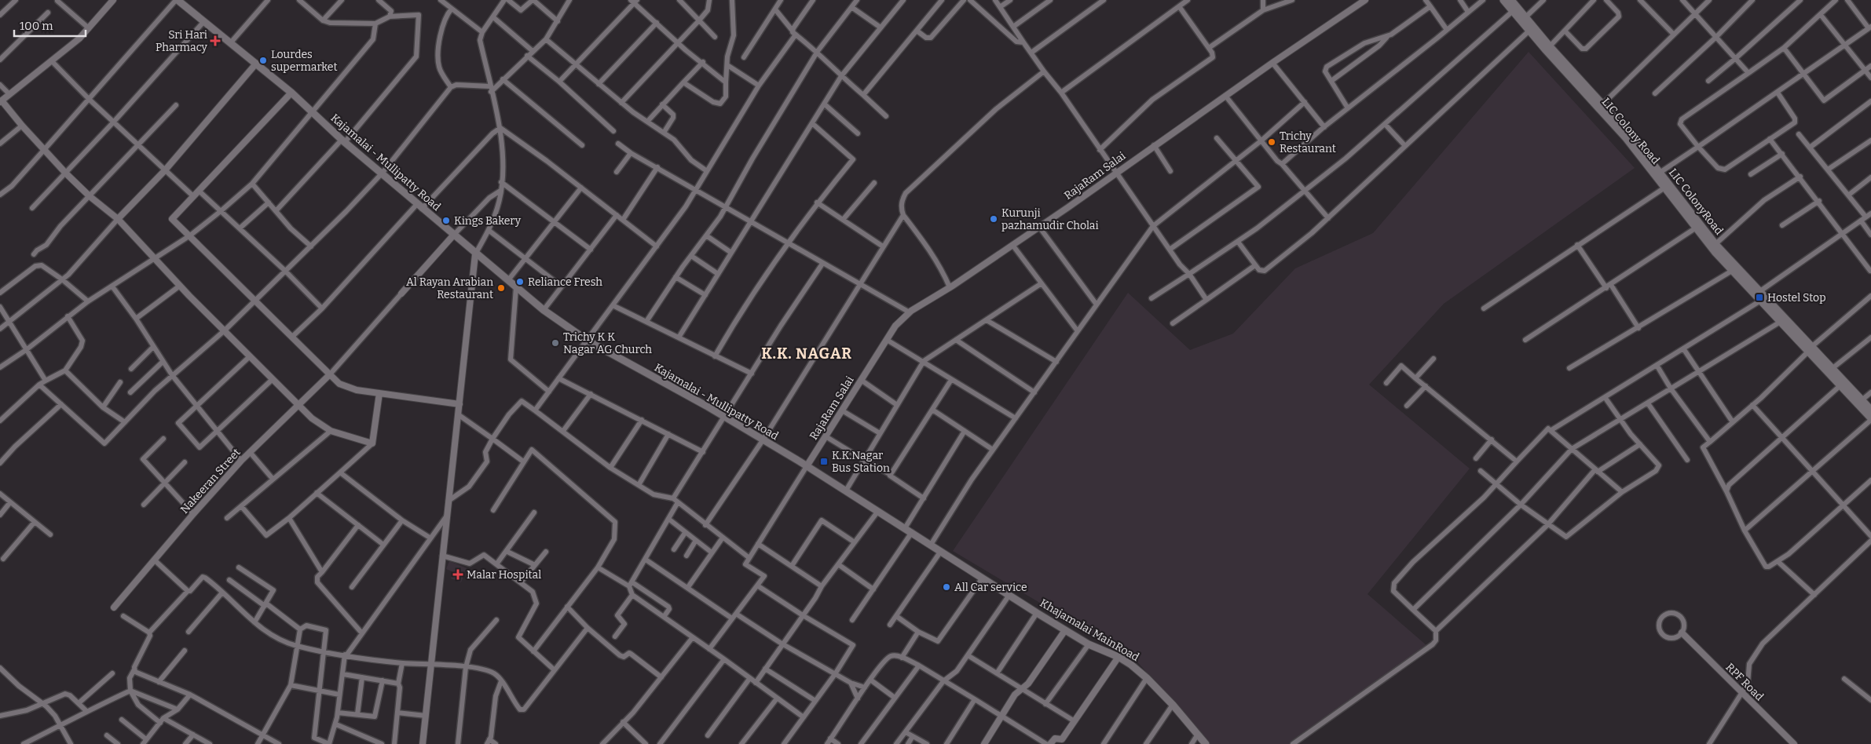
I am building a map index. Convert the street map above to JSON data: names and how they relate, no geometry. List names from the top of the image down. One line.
{"streets":{"main road":["LIC Colony Road","Kajamalai - Mullipatty Road","LIC ColonyRoad","Khajamalai MainRoad"],"street":["RajaRam Salai","Nakeeran Street","RPF Road"]},"crossings":[["LIC Colony Road","LIC ColonyRoad"],["Kajamalai - Mullipatty Road","RajaRam Salai"],["Kajamalai - Mullipatty Road","Khajamalai MainRoad"],["RajaRam Salai","Khajamalai MainRoad"]],"districts":["K.K. NAGAR"],"places":{"health":["Sri Hari Pharmacy","Malar Hospital"],"other":["Lourdes supermarket","Trichy Restaurant","Kurunji pazhamudir Cholai","Kings Bakery","Reliance Fresh","Al Rayan Arabian Restaurant","Trichy K K Nagar AG Church","All Car service"],"transit":["Hostel Stop","K.K.Nagar Bus Station"]},"scale_bar":"100 m"}
